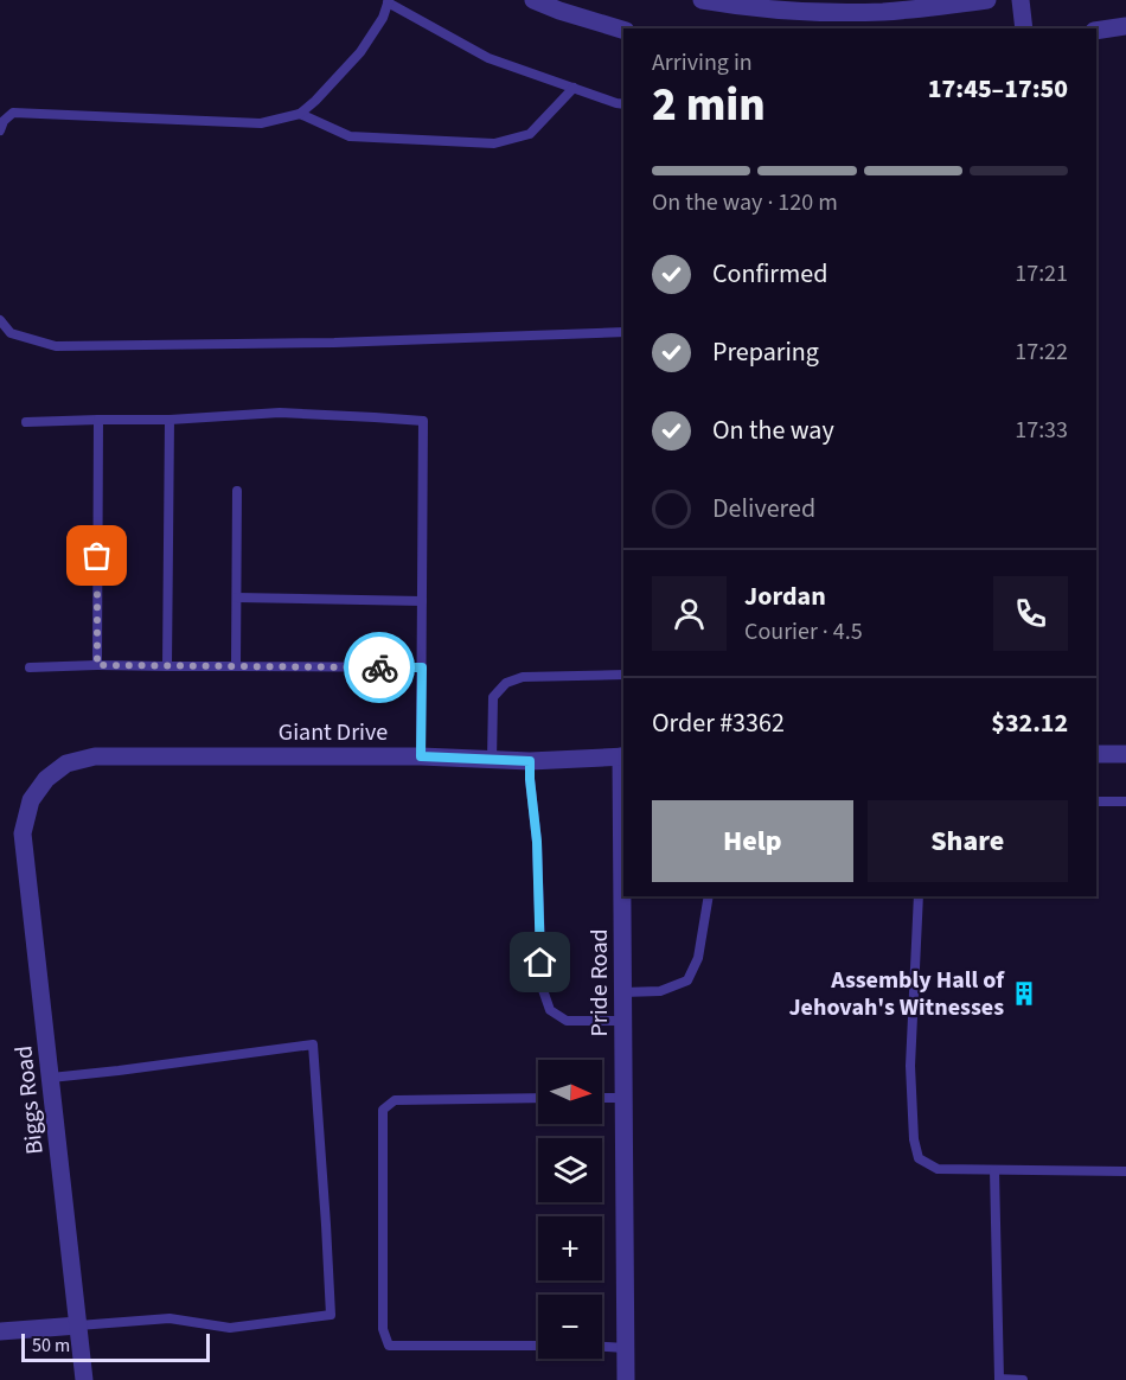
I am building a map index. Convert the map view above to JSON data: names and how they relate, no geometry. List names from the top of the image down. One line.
{"streets":{"street":["Giant Drive","Pride Road","Biggs Road"]},"crossings":[["Giant Drive","Pride Road"],["Giant Drive","Biggs Road"]],"places":{"building":["Assembly Hall of Jehovah's Witnesses"]},"scale_bar":"50 m","north":"right","page":{"heading":["2 min","Arriving in","17:45–17:50"],"panel":["Jordan","Courier · 4.5","Order #3362","$32.12"],"bar":"On the way · 120 m","list":[["Confirmed","17:21"],["Preparing","17:22"],["On the way","17:33"],"Delivered"],"buttons":["Help","Share"],"map_buttons":["+","−"],"scale":"50 m"}}
